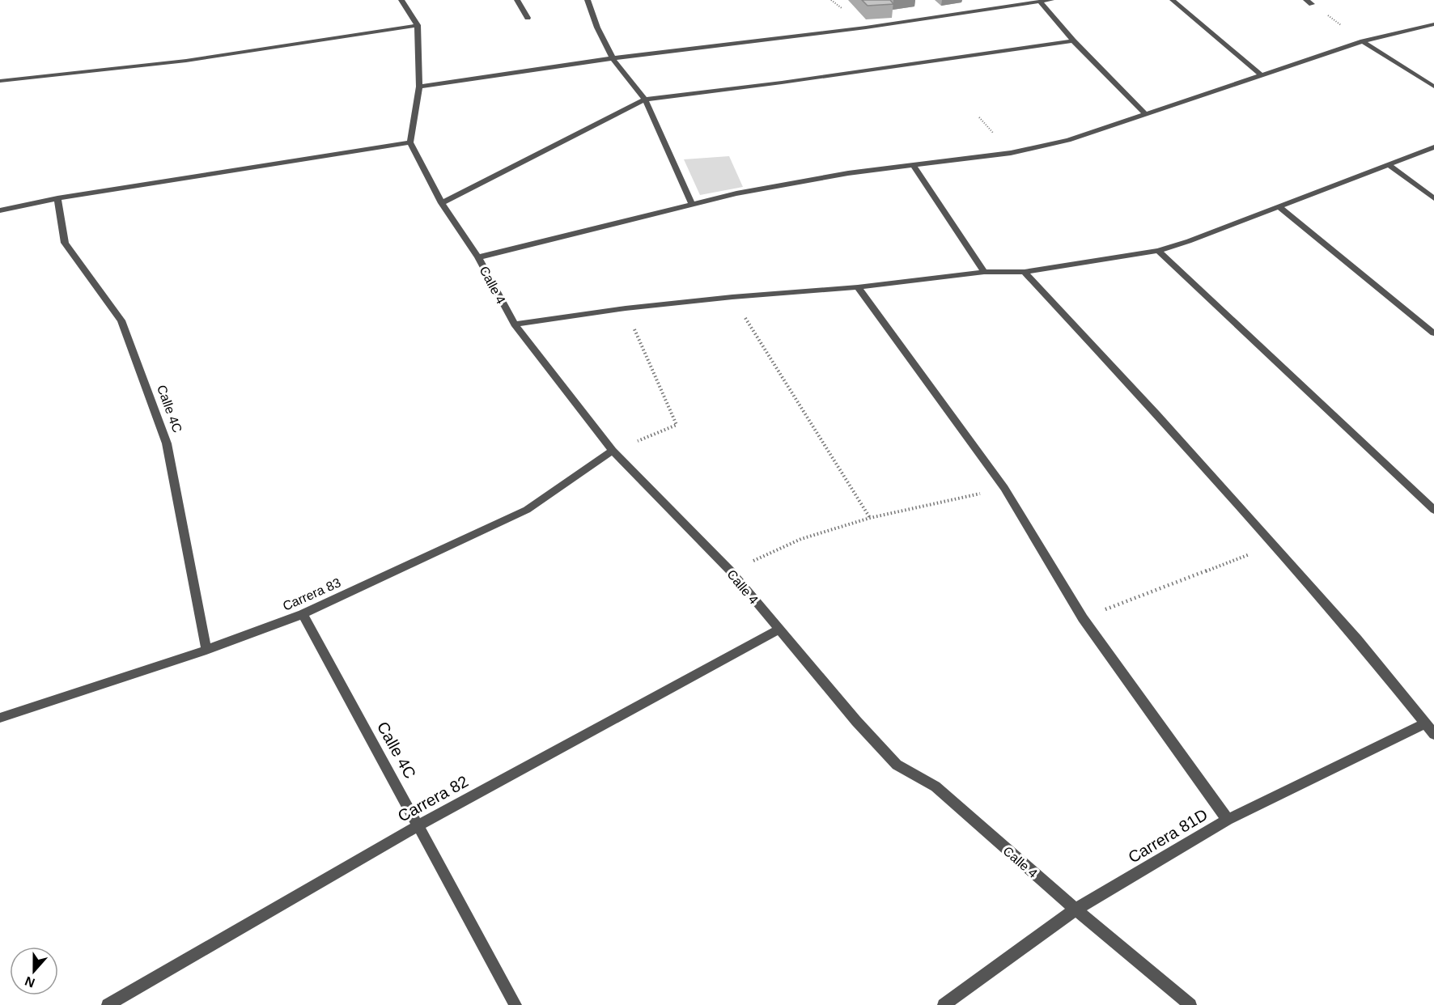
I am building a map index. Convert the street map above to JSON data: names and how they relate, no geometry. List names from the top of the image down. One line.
{"streets":{"street":["Calle 4","Calle 4C","Carrera 83","Carrera 82","Carrera 81D"]},"crossings":[["Calle 4","Carrera 83"],["Calle 4","Carrera 82"],["Calle 4","Carrera 81D"],["Calle 4C","Carrera 83"],["Calle 4C","Carrera 82"]],"north":"bottom"}
